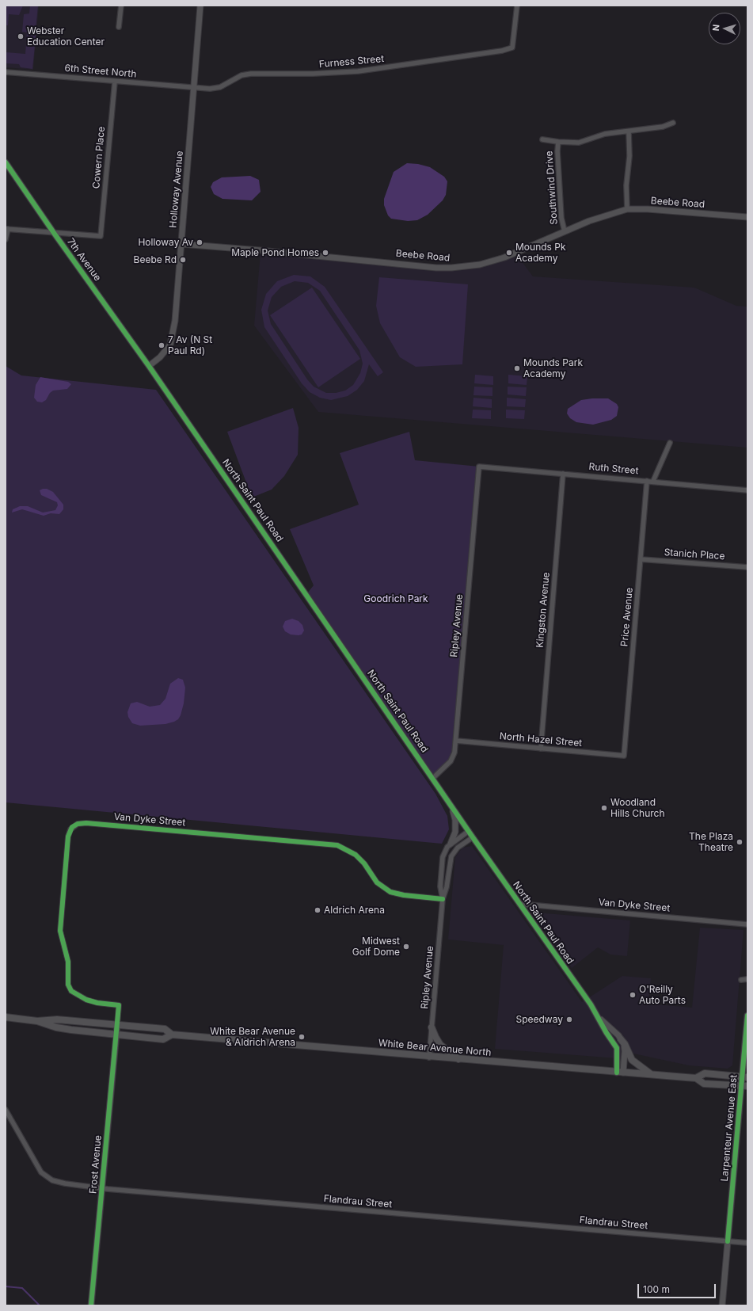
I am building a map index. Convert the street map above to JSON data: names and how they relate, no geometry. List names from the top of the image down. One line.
{"streets":{"main road":["White Bear Avenue North"],"street":["Furness Street","6th Street North","Cowern Place","Southwind Drive","Holloway Avenue","Beebe Road","7th Avenue","Ruth Street","North Saint Paul Road","Stanich Place","Kingston Avenue","Price Avenue","Ripley Avenue","North Hazel Street","Van Dyke Street","Larpenteur Avenue East","Frost Avenue","Flandrau Street"]},"crossings":[["Furness Street","6th Street North"],["Furness Street","Holloway Avenue"],["6th Street North","Cowern Place"],["6th Street North","Holloway Avenue"],["Cowern Place","7th Avenue"],["Southwind Drive","Beebe Road"],["Holloway Avenue","Beebe Road"],["Holloway Avenue","7th Avenue"],["Holloway Avenue","North Saint Paul Road"],["7th Avenue","North Saint Paul Road"],["Ruth Street","Kingston Avenue"],["Ruth Street","Price Avenue"],["Ruth Street","Ripley Avenue"],["North Saint Paul Road","Ripley Avenue"],["North Saint Paul Road","Van Dyke Street"],["North Saint Paul Road","White Bear Avenue North"],["Stanich Place","Price Avenue"],["Kingston Avenue","North Hazel Street"],["Price Avenue","North Hazel Street"],["Ripley Avenue","North Hazel Street"],["Ripley Avenue","Van Dyke Street"],["Ripley Avenue","White Bear Avenue North"],["Van Dyke Street","White Bear Avenue North"],["Van Dyke Street","Frost Avenue"],["White Bear Avenue North","Larpenteur Avenue East"],["White Bear Avenue North","Frost Avenue"],["Larpenteur Avenue East","Flandrau Street"],["Frost Avenue","Flandrau Street"]],"parks":["Goodrich Park"],"places":["Webster Education Center","Holloway Av","Maple Pond Homes","Mounds Pk Academy","Beebe Rd","7 Av (N St Paul Rd)","Mounds Park Academy","Woodland Hills Church","The Plaza Theatre","Aldrich Arena","Midwest Golf Dome","O'Reilly Auto Parts","Speedway","White Bear Avenue & Aldrich Arena"],"scale_bar":"100 m","north":"left"}
